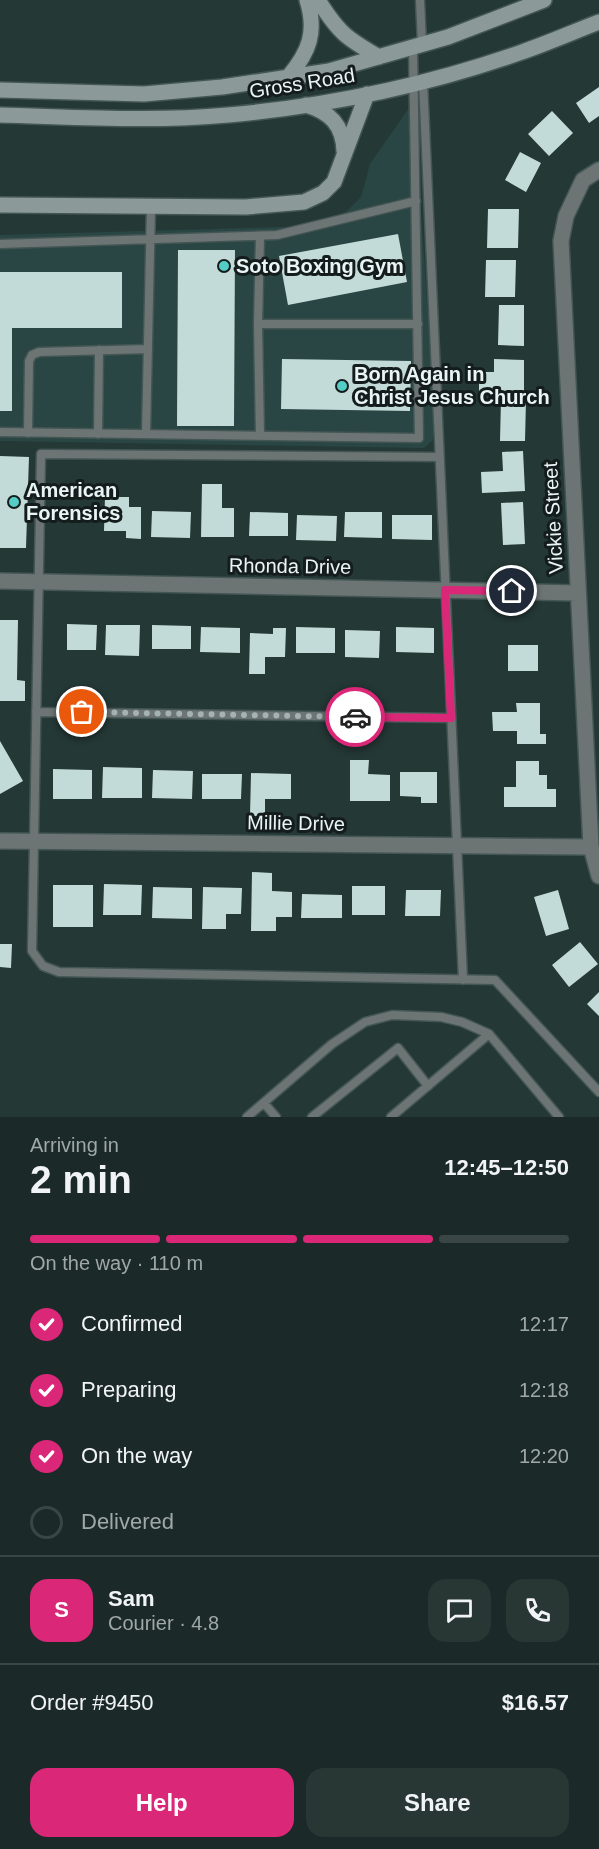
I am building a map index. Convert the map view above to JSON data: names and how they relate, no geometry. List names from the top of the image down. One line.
{"streets":{"main road":["Gross Road"],"street":["Vickie Street","Rhonda Drive","Millie Drive"]},"crossings":[["Vickie Street","Rhonda Drive"],["Vickie Street","Millie Drive"]],"places":["Soto Boxing Gym","Born Again in Christ Jesus Church","American Forensics"],"page":{"heading":["2 min","Arriving in","12:45–12:50"],"panel":["Sam","Courier · 4.8","Order #9450","$16.57"],"bar":"On the way · 110 m","list":[["Confirmed","12:17"],["Preparing","12:18"],["On the way","12:20"],"Delivered"],"round":"S","buttons":["Help","Share"]}}
